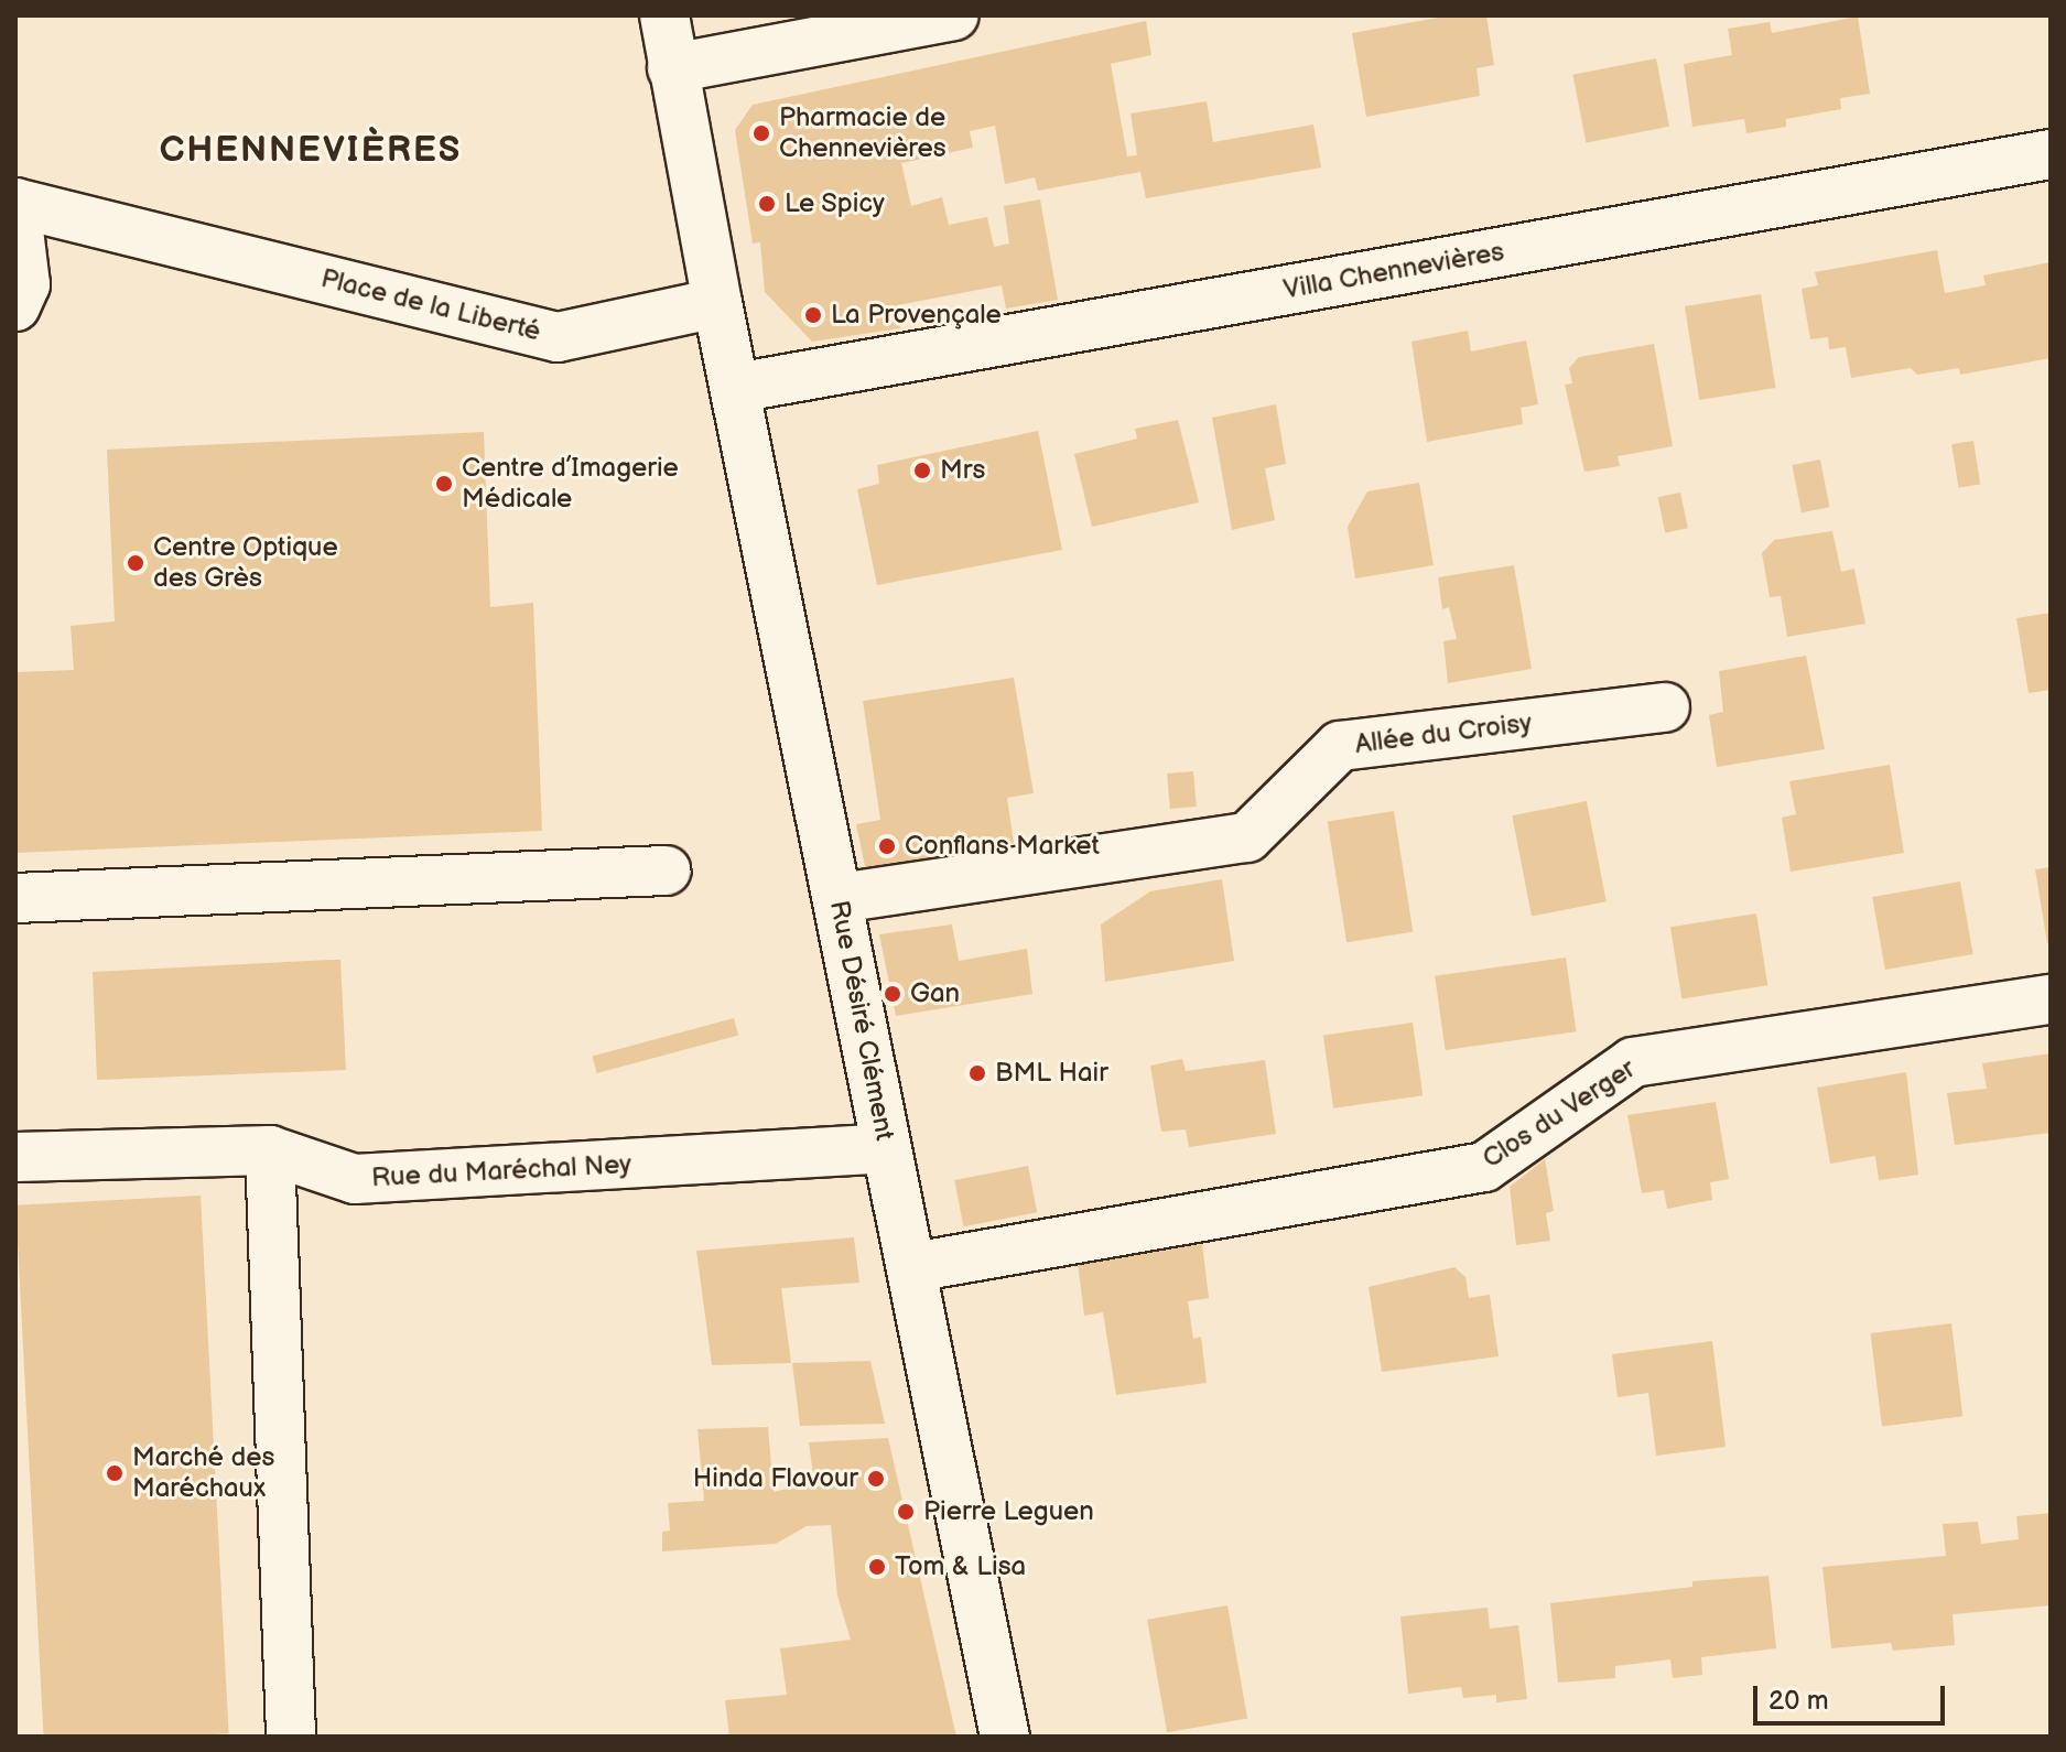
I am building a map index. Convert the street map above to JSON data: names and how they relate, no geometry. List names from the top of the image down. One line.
{"streets":{"main road":["Villa Chennevières","Place de la Liberté","Allée du Croisy","Rue Désiré Clément","Clos du Verger","Rue du Maréchal Ney"]},"crossings":[["Villa Chennevières","Rue Désiré Clément"],["Place de la Liberté","Rue Désiré Clément"],["Allée du Croisy","Rue Désiré Clément"],["Rue Désiré Clément","Clos du Verger"],["Rue Désiré Clément","Rue du Maréchal Ney"]],"districts":["CHENNEVIÈRES"],"places":["Pharmacie de Chennevières","Le Spicy","La Provençale","Mrs","Centre d’Imagerie Médicale","Centre Optique des Grès","Conflans Market","Gan","BML Hair","Marché des Maréchaux","Hinda Flavour","Pierre Leguen","Tom & Lisa"],"scale_bar":"20 m"}
